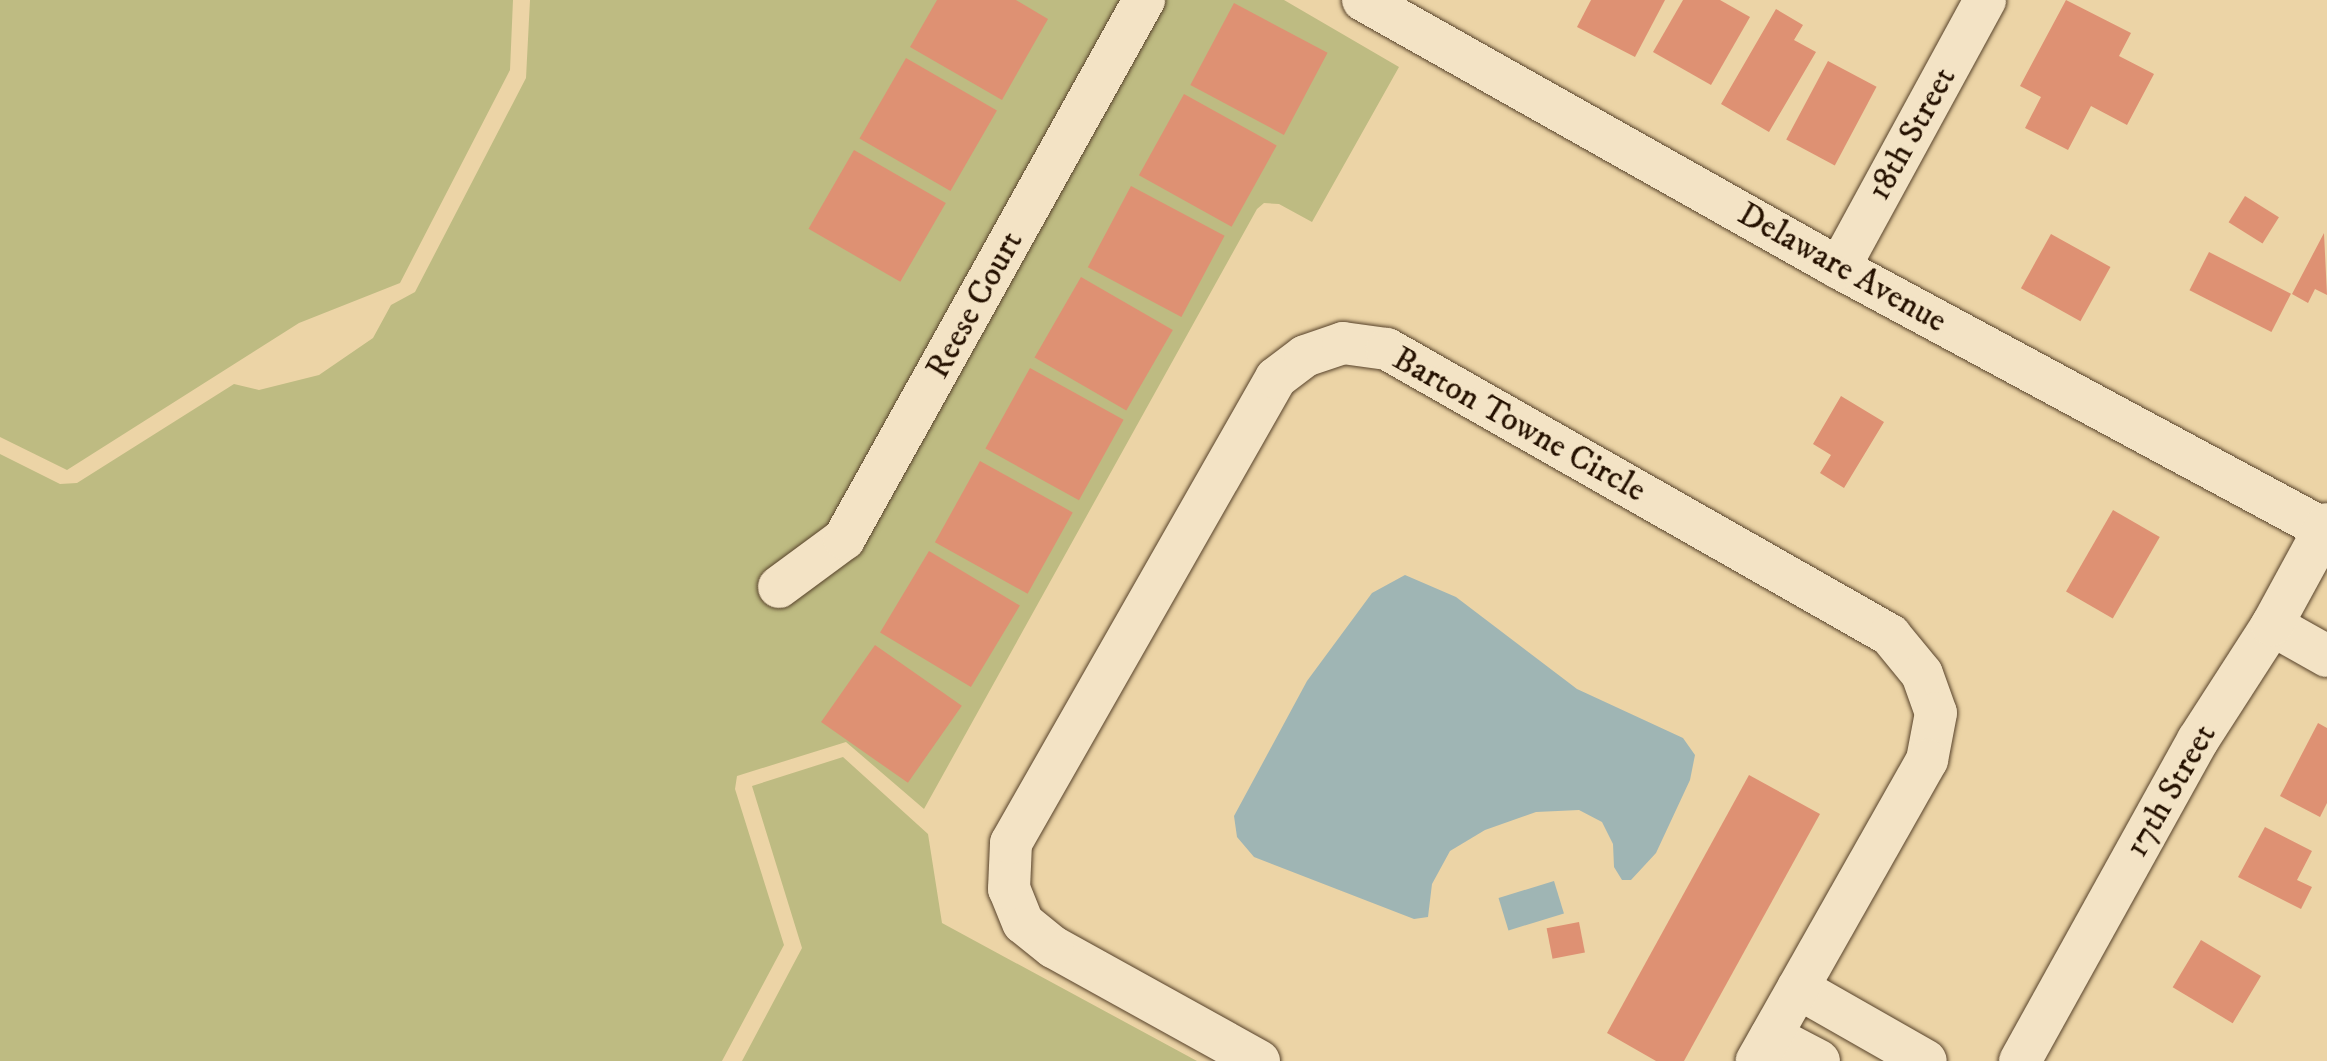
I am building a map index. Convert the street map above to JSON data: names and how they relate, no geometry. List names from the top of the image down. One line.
{"streets":{"street":["18th Street","Delaware Avenue","Reese Court","Barton Towne Circle","17th Street"]},"crossings":[["18th Street","Delaware Avenue"],["Delaware Avenue","17th Street"]]}
